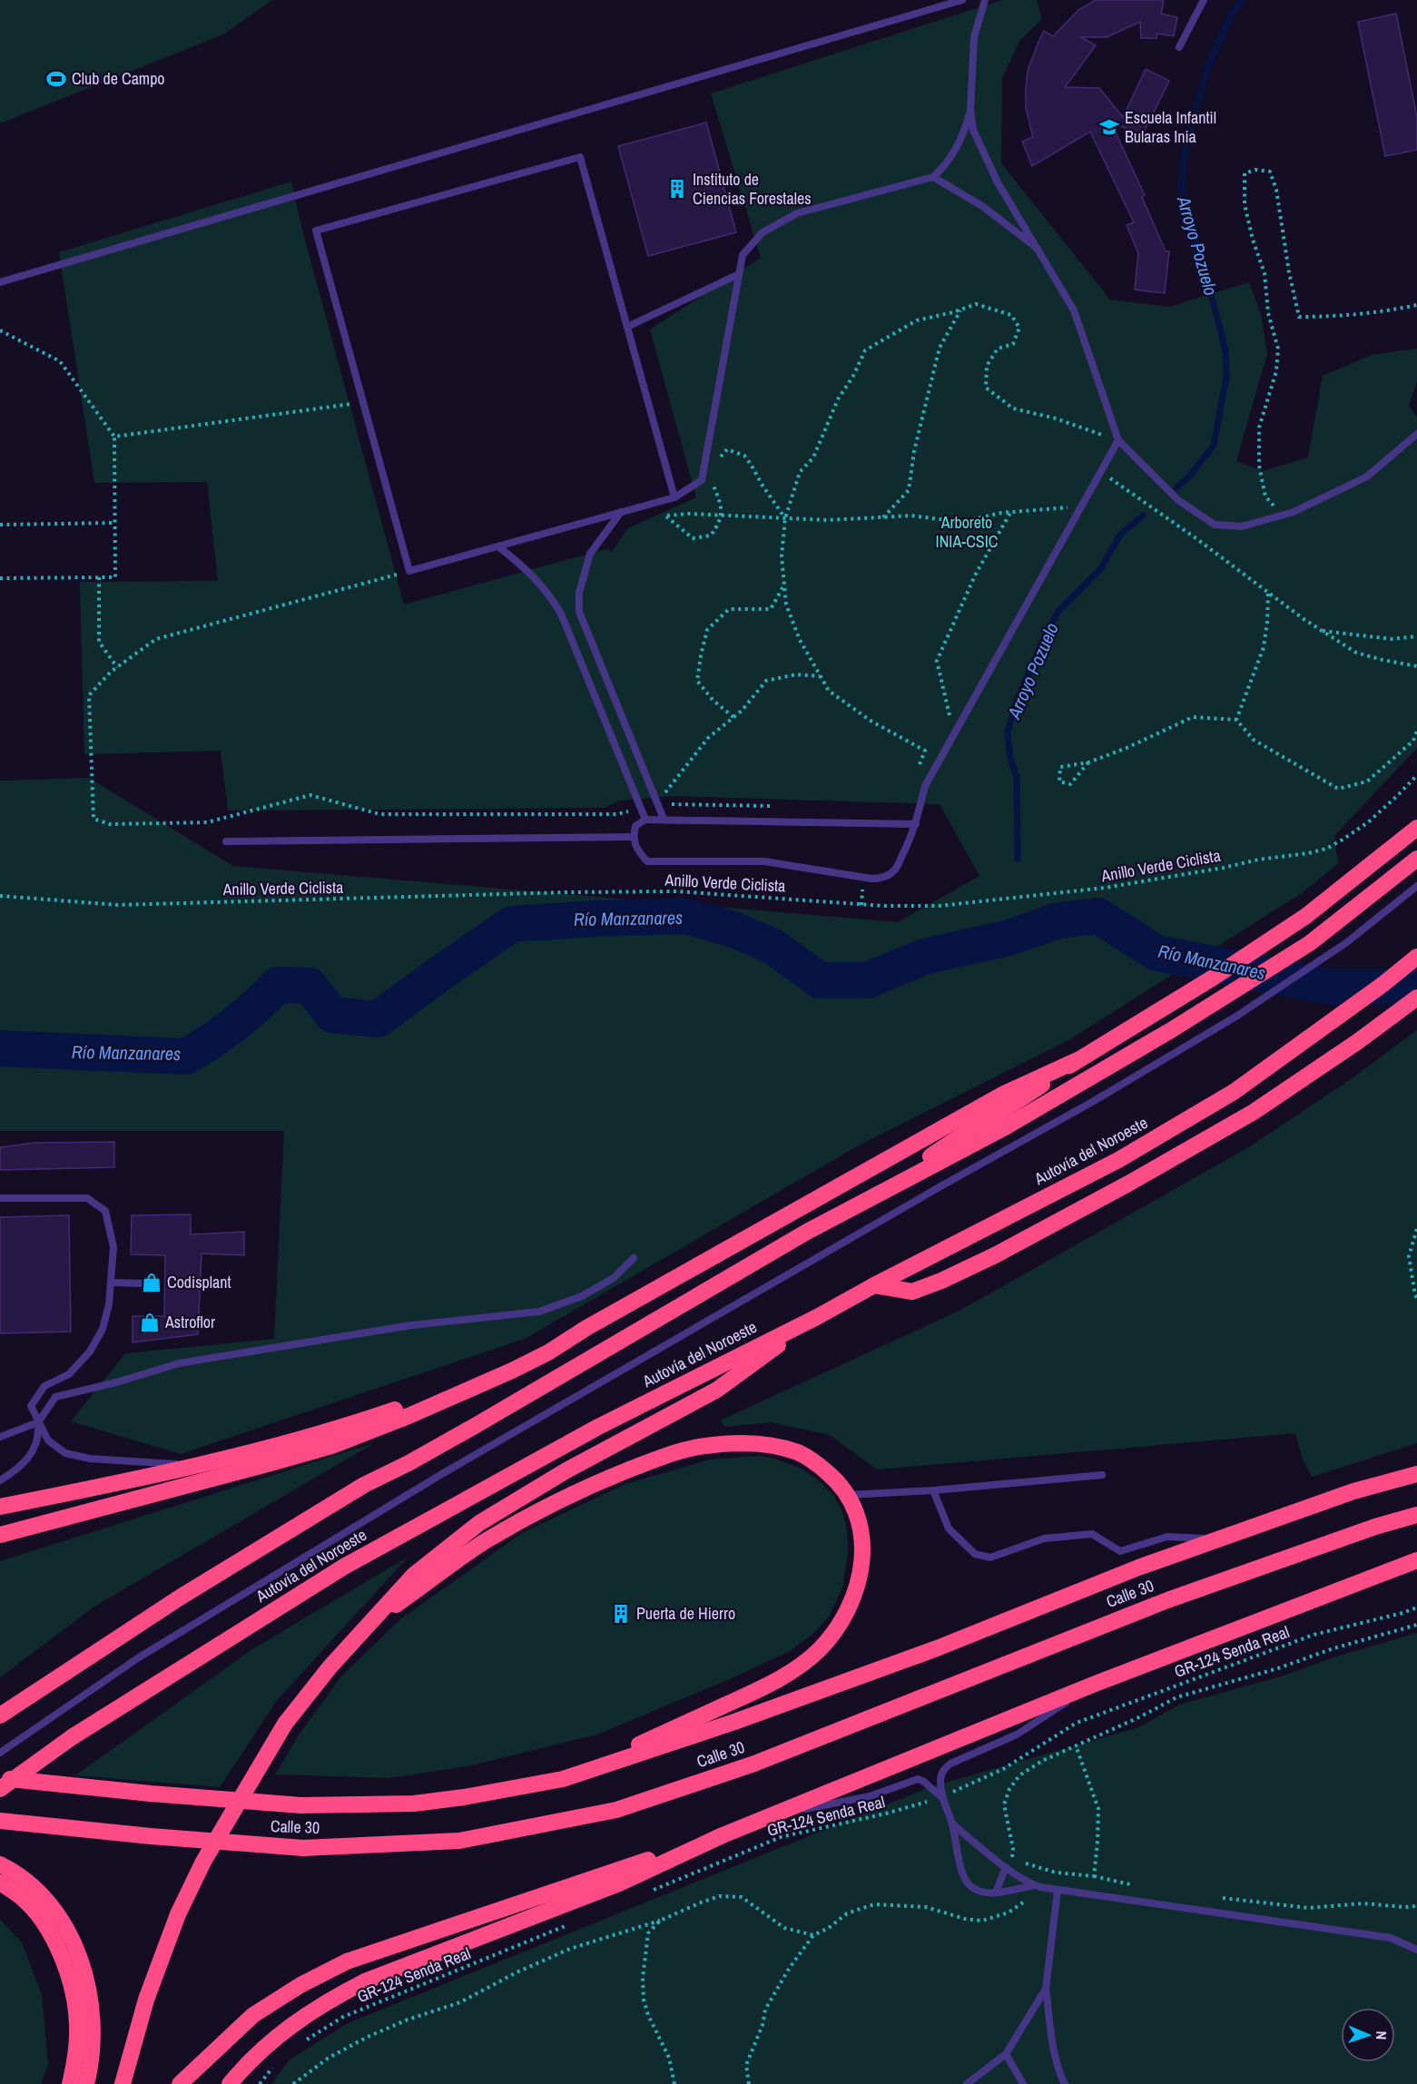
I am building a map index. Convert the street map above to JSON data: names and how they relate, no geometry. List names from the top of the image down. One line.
{"streets":{"highway":["Autovía del Noroeste","Calle 30"],"path":["Anillo Verde Ciclista","GR-124 Senda Real"]},"water":["Arroyo Pozuelo","Río Manzanares"],"parks":["Arboreto INIA-CSIC"],"places":{"sports":["Club de Campo"],"school or university":["Escuela Infantil Bularas Inia"],"building":["Instituto de Ciencias Forestales","Puerta de Hierro"],"shop":["Codisplant","Astroflor"]},"north":"right"}
